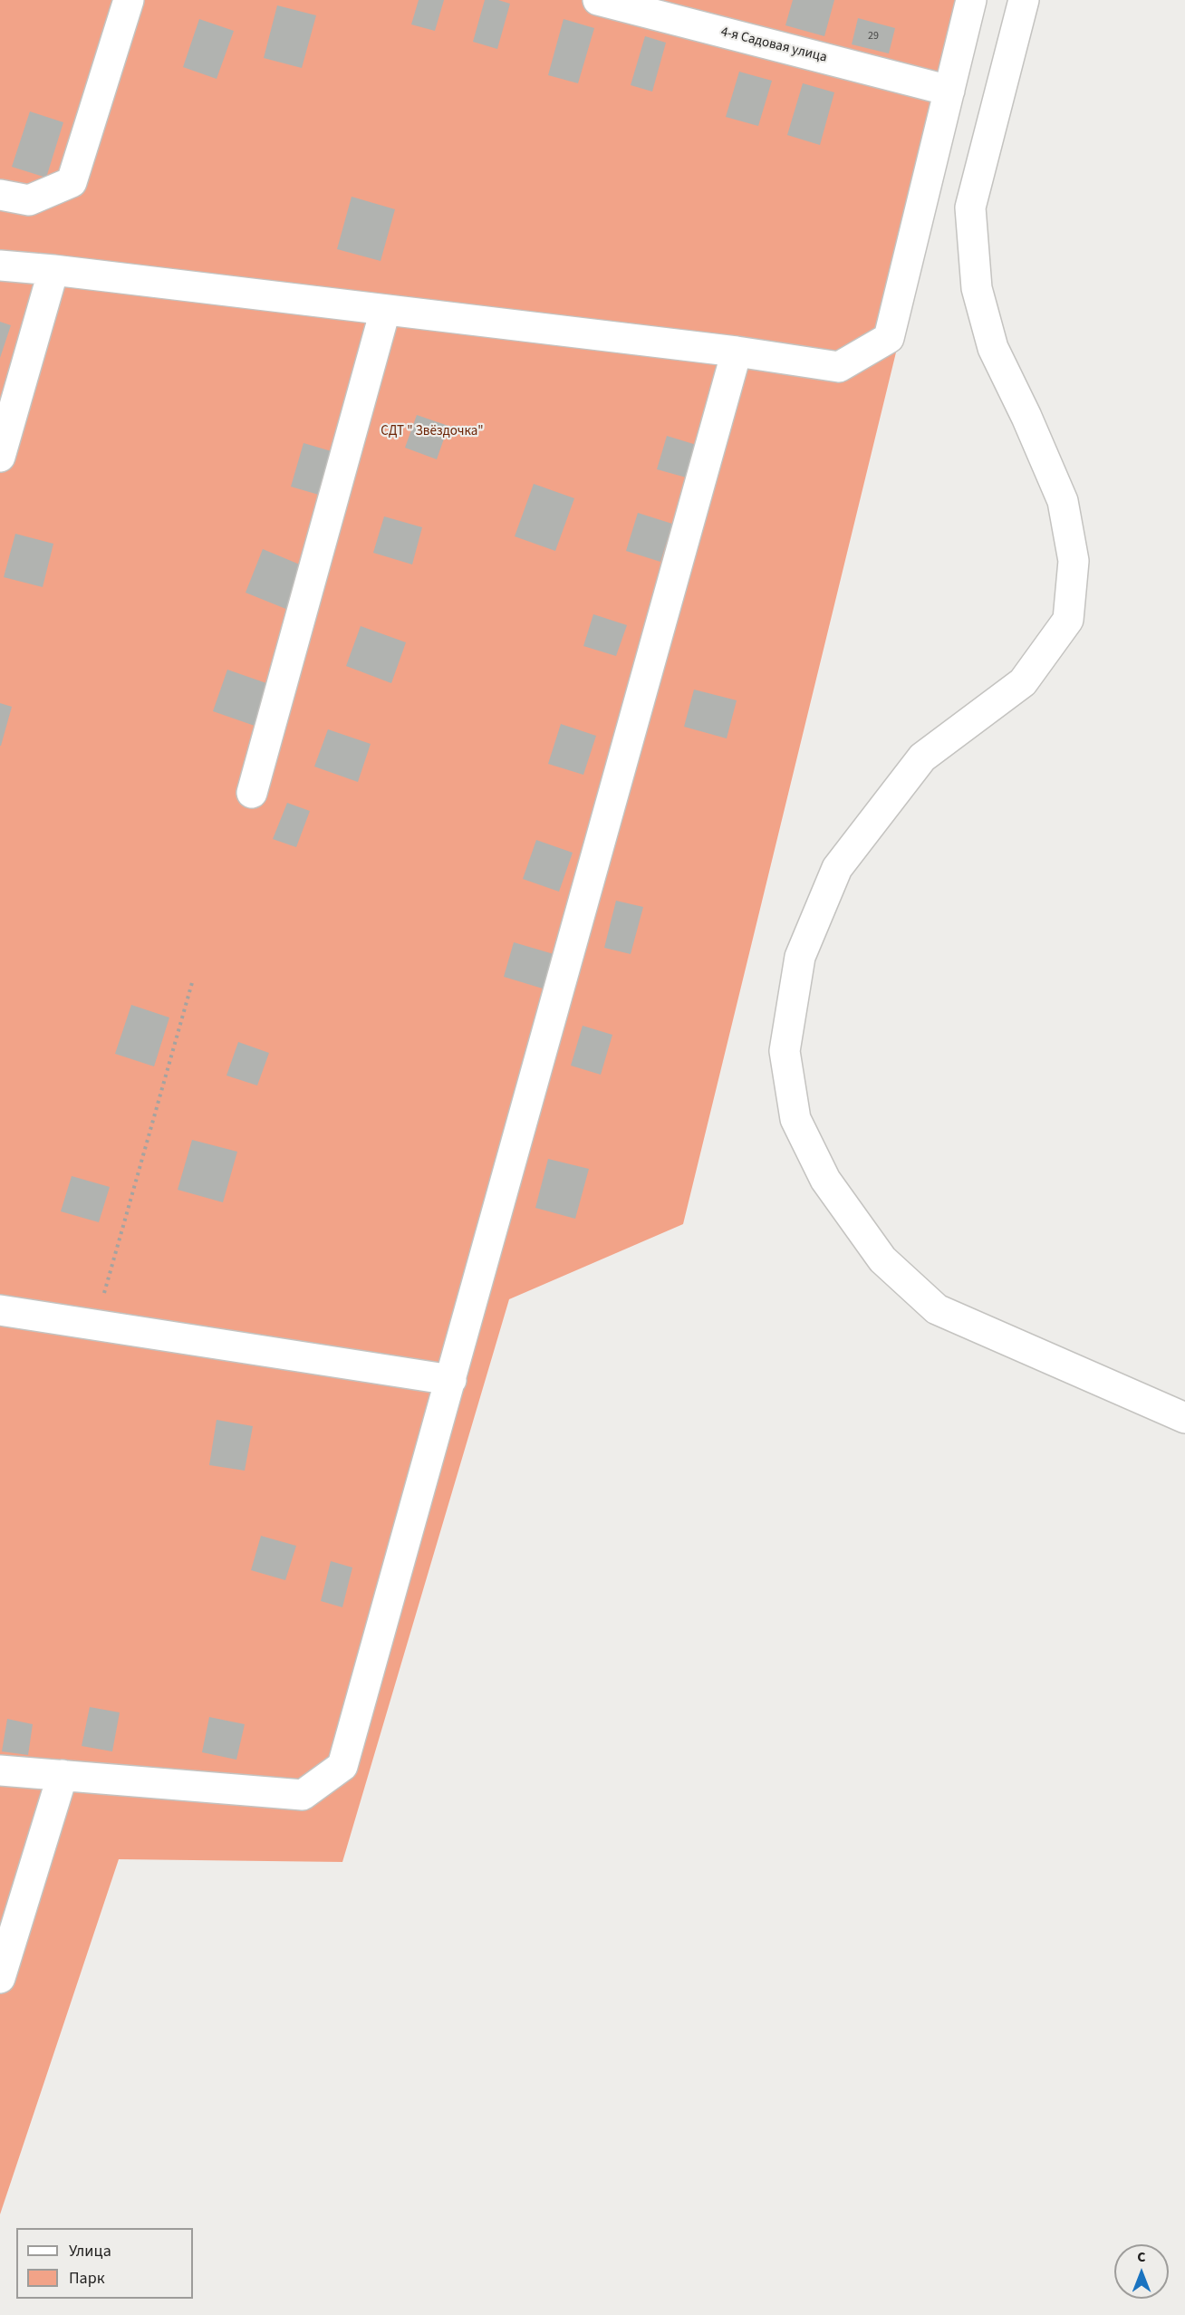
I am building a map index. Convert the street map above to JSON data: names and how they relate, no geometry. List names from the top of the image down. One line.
{"streets":{"lane":["4-я Садовая улица"]},"parks":["СДТ \" Звёздочка\""],"house_numbers":["29"],"legend":["Улица","Парк"],"north":"top"}
